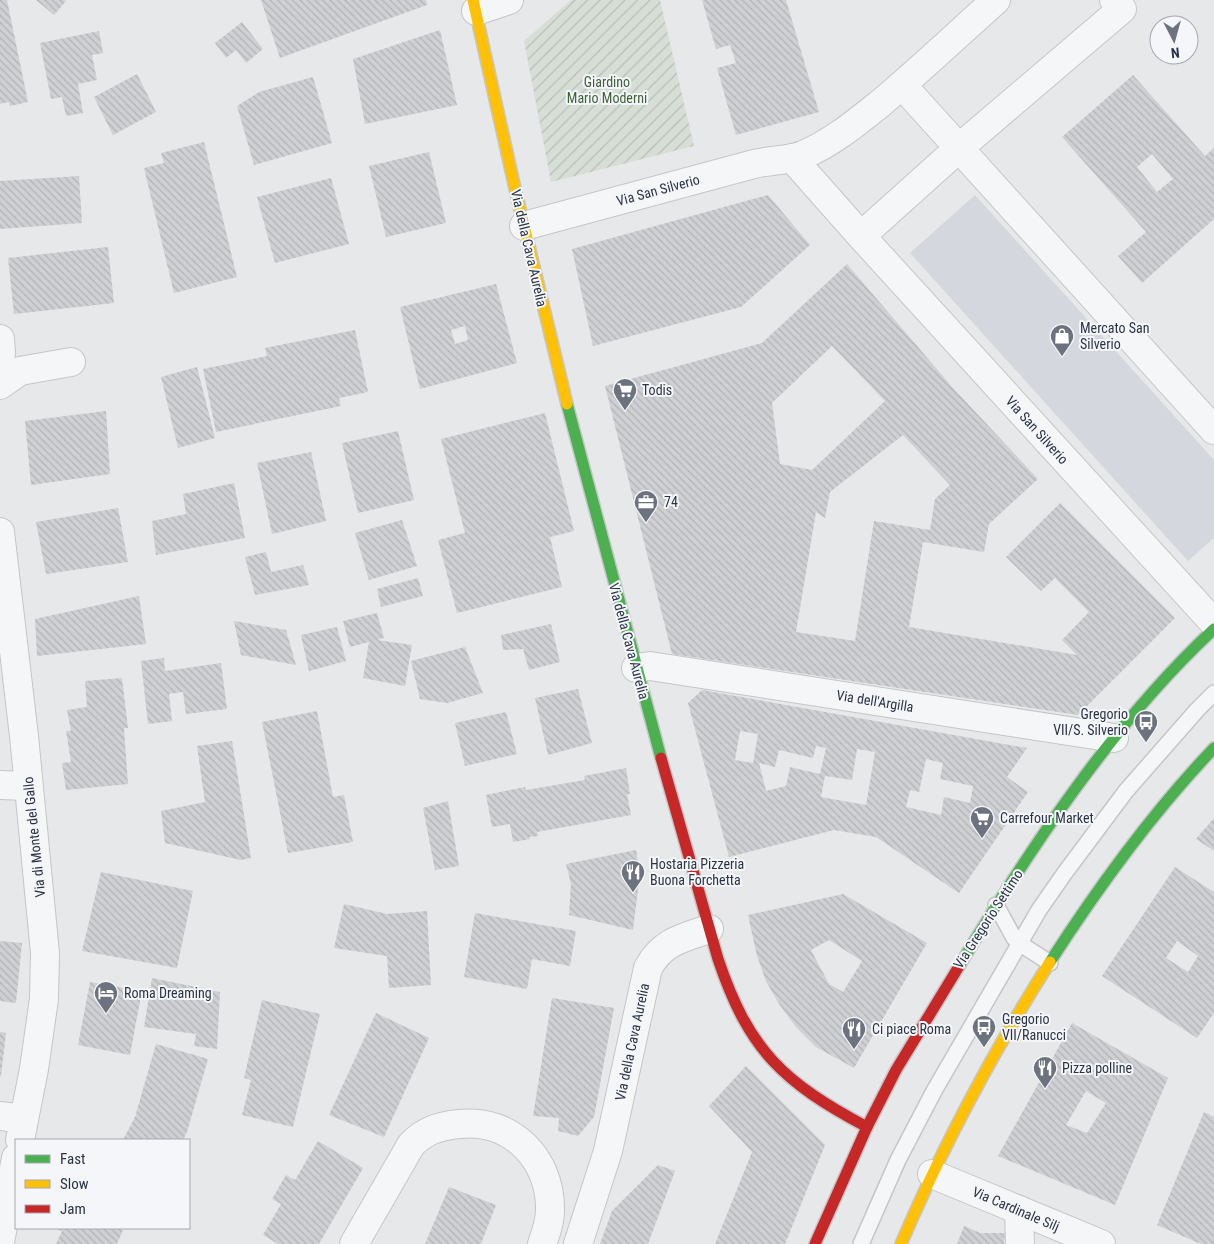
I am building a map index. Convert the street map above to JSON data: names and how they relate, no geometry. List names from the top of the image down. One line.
{"streets":{"main road":["Via della Cava Aurelia","Via Gregorio Settimo"],"street":["Via San Silverio","Via dell'Argilla","Via di Monte del Gallo","Via Cardinale Silj"]},"crossings":[["Via San Silverio","Via della Cava Aurelia"],["Via della Cava Aurelia","Via dell'Argilla"],["Via dell'Argilla","Via Gregorio Settimo"]],"parks":["Giardino Mario Moderni"],"places":{"shop":["Mercato San Silverio"],"supermarket":["Todis","Carrefour Market"],"office":["74"],"bus stop":["Gregorio VII/S. Silverio","Gregorio VII/Ranucci"],"restaurant":["Hostaria Pizzeria Buona Forchetta","Ci piace Roma","Pizza polline"],"hotel":["Roma Dreaming"]},"legend":["Fast","Slow","Jam"],"north":"bottom"}
